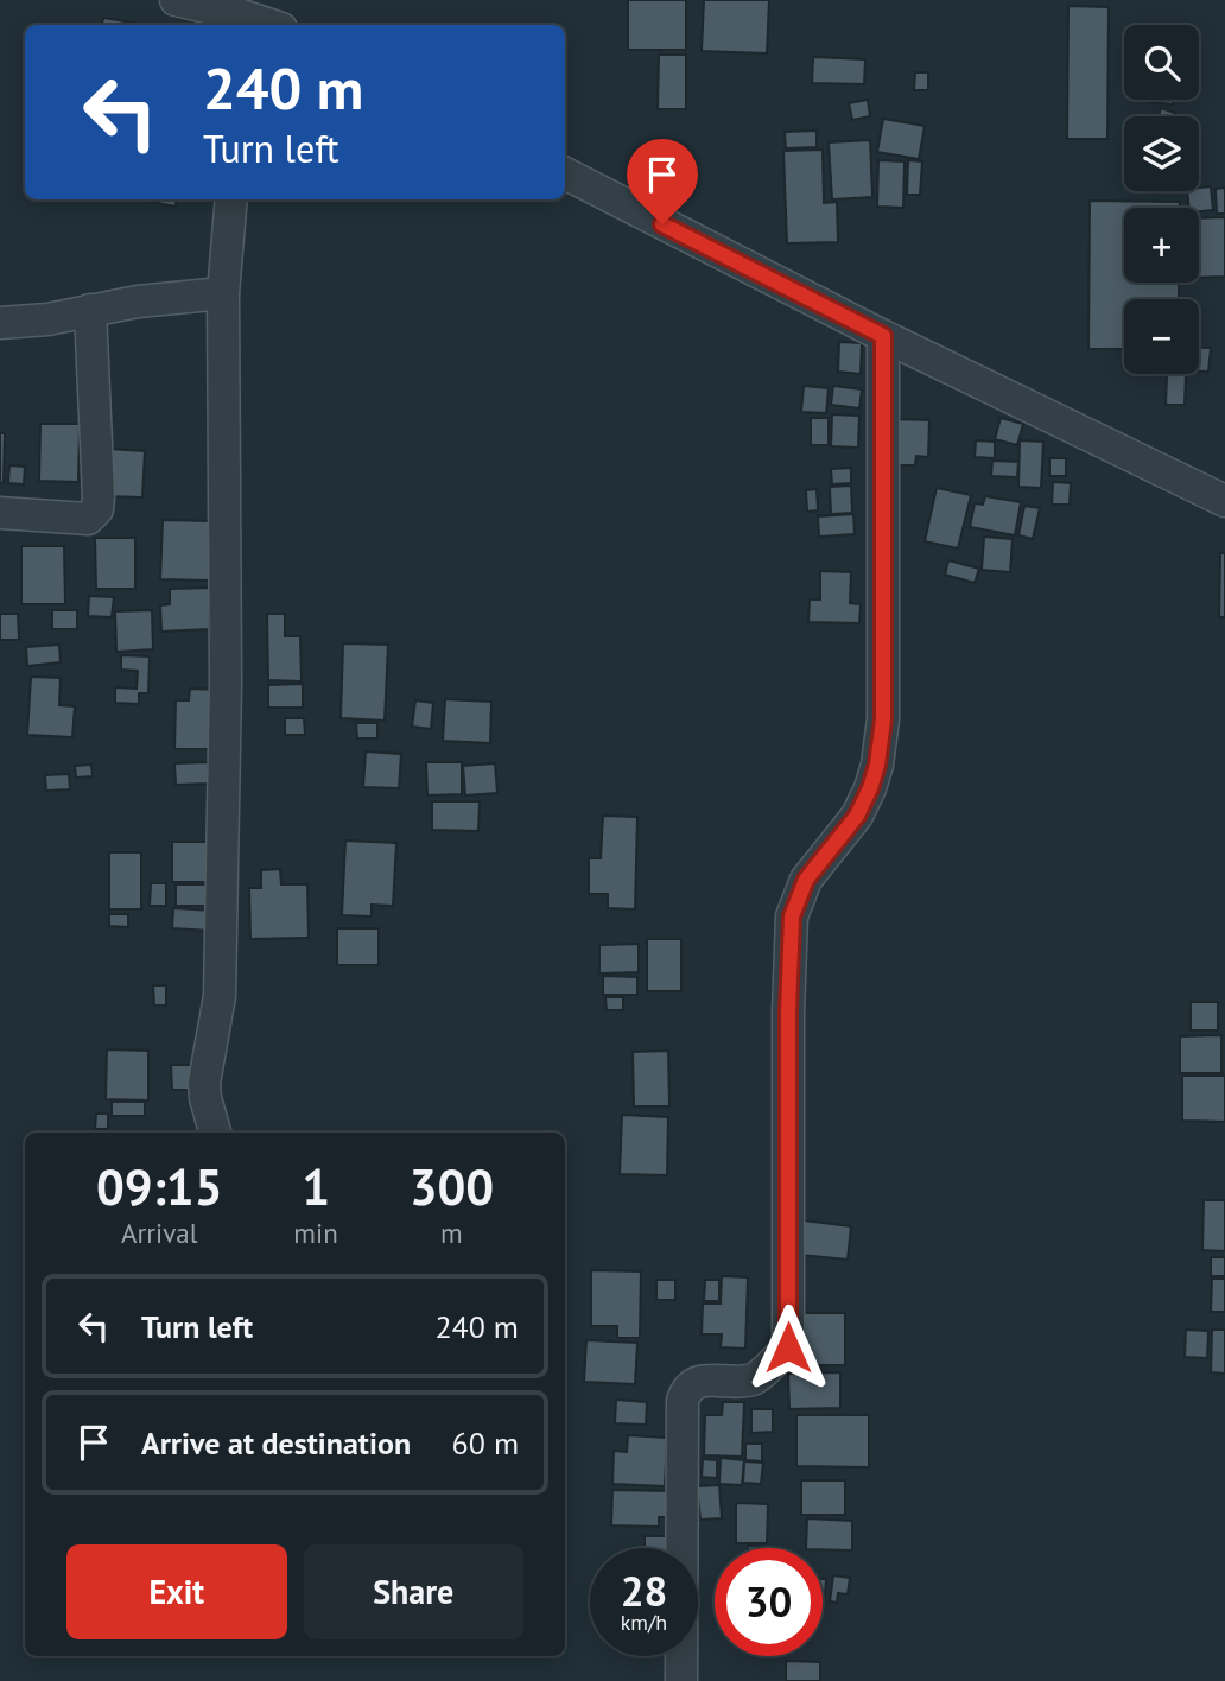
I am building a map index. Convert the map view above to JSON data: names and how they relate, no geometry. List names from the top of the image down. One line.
{"page":{"map_buttons":["+","−"],"turn":["240 m","Turn left"],"eta":["09:15","Arrival","1","min","300","m"],"list":[{"name":"Turn left","value":"240 m"},{"name":"Arrive at destination","value":"60 m"}],"buttons":["Exit","Share"],"speed":"28 km/h","limit":"30"}}
